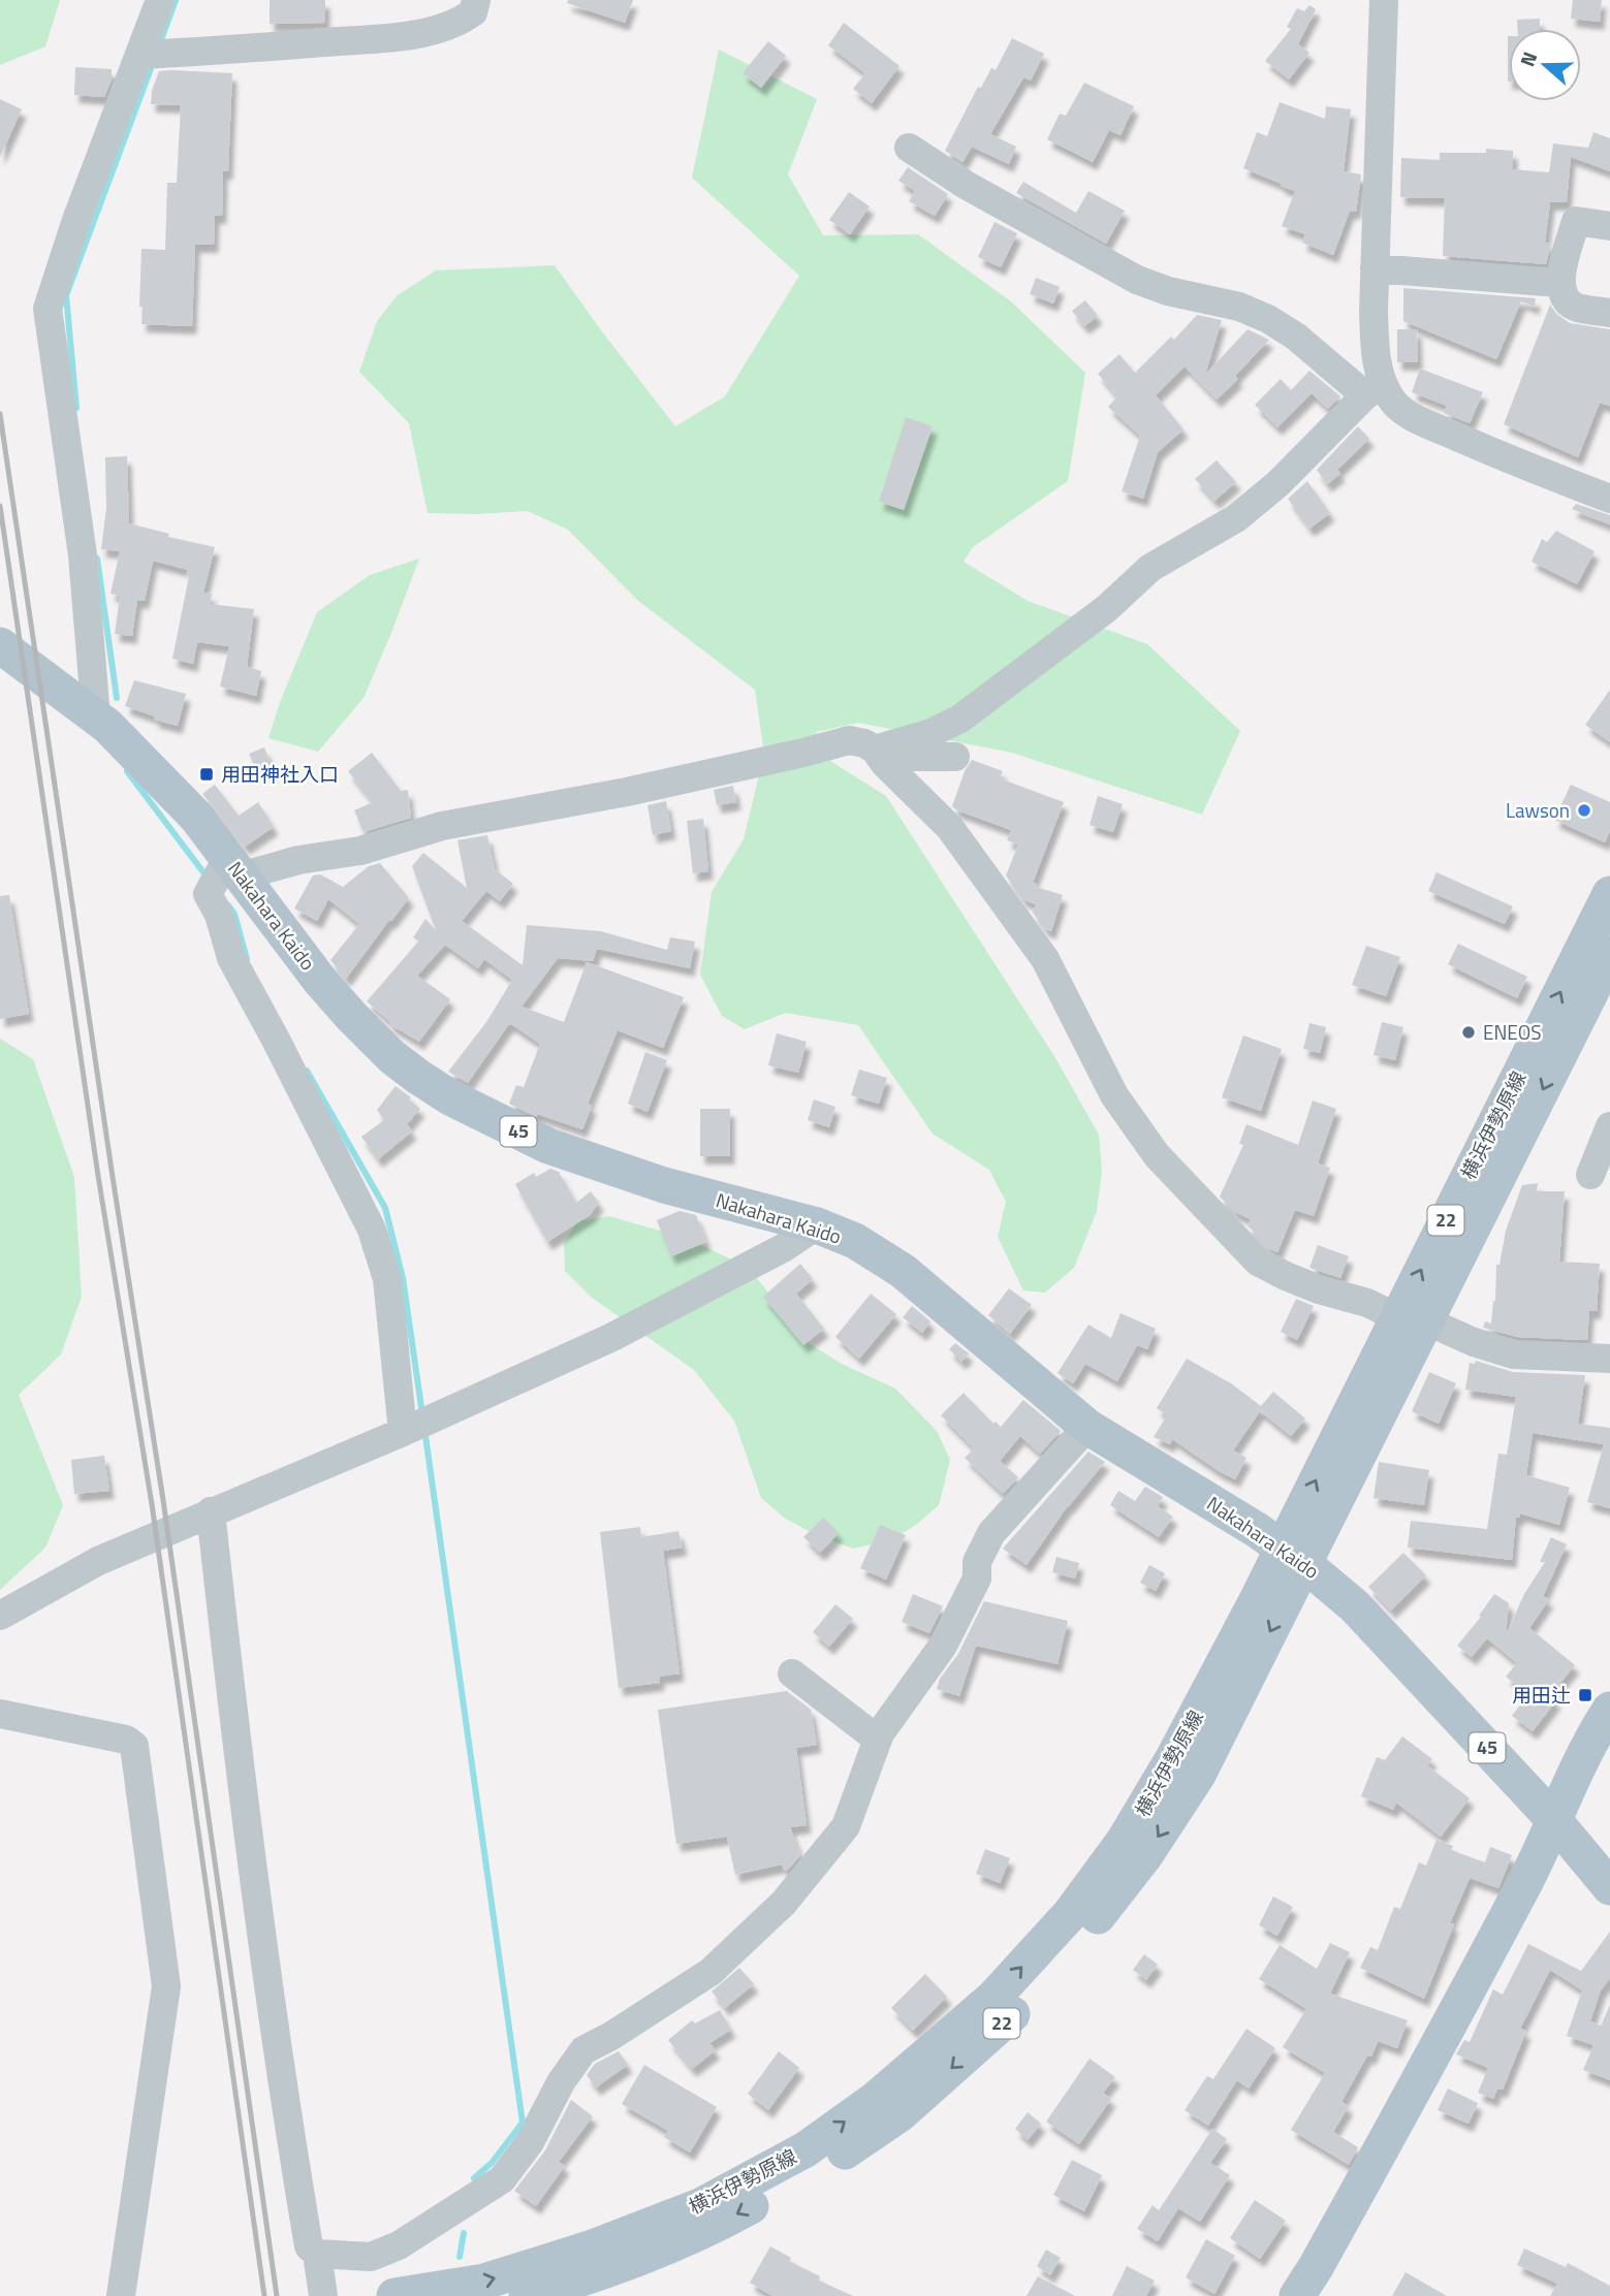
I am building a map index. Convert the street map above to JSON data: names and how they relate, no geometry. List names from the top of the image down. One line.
{"streets":{"main road":["Nakahara Kaido","横浜伊勢原線","45","22"]},"crossings":[["Nakahara Kaido","横浜伊勢原線"]],"places":{"transit":["用田神社入口","用田辻"],"other":["Lawson","ENEOS"]},"north":"left"}
